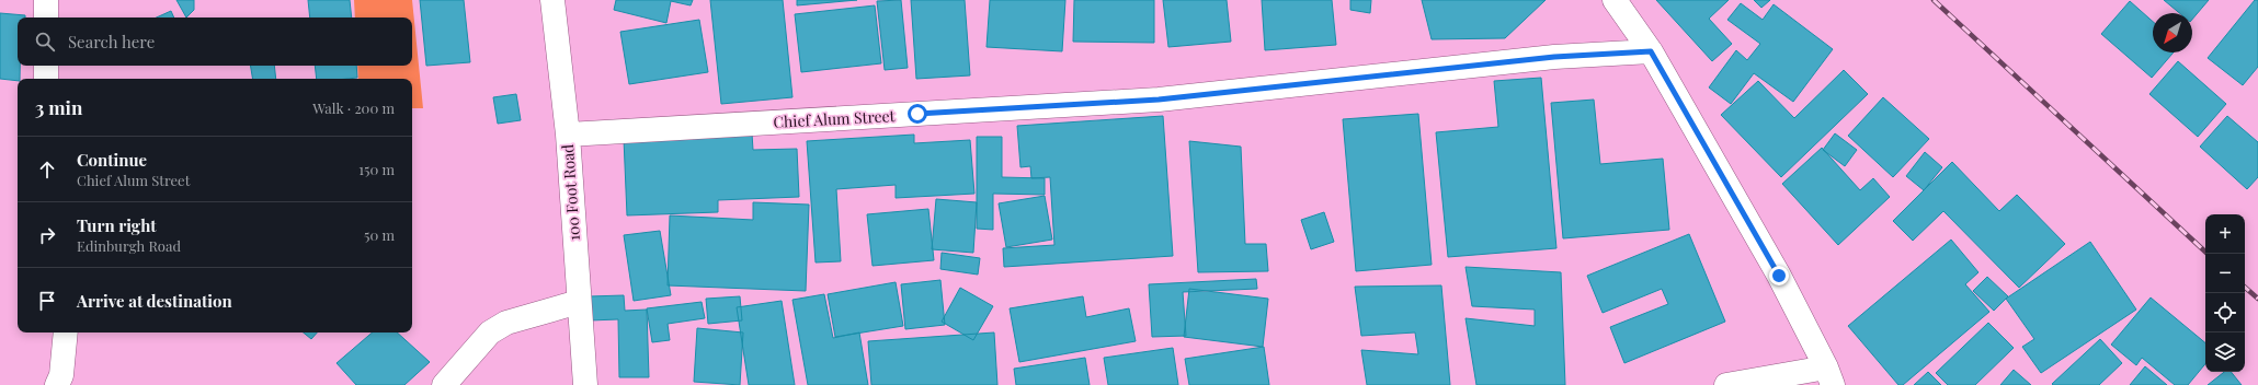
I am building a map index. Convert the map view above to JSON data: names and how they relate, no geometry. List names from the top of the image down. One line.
{"streets":{"street":["Chief Alum Street","100 Foot Road"]},"crossings":[["Chief Alum Street","100 Foot Road"]],"north":"bottom left","page":{"search":"Search here","heading":["3 min","Walk · 200 m"],"list":[["Continue","Chief Alum Street","150 m"],["Turn right","Edinburgh Road","50 m"],"Arrive at destination"],"map_buttons":["+","−"]}}
